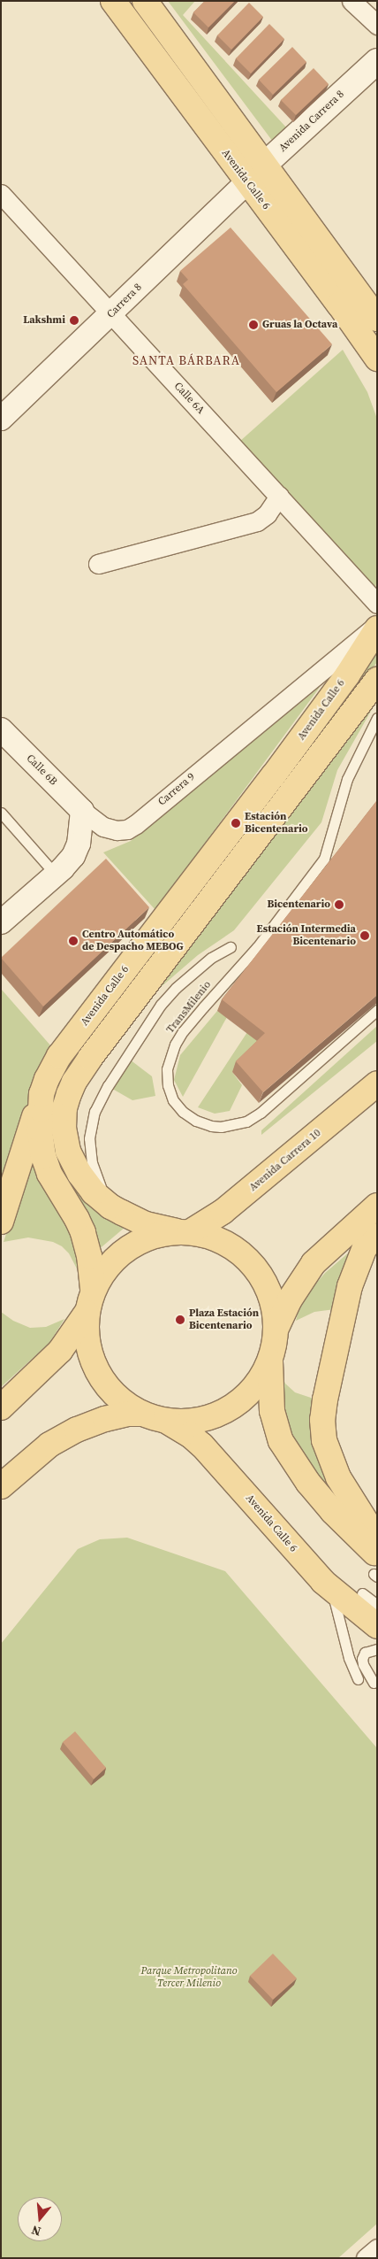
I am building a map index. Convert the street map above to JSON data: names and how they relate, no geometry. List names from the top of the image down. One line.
{"streets":{"main road":["Avenida Carrera 8","Avenida Calle 6","Avenida Carrera 10"],"street":["Carrera 8","Calle 6A","Calle 6B","Carrera 9"],"lane":["TransMilenio"]},"crossings":[["Avenida Carrera 8","Avenida Calle 6"],["Avenida Carrera 8","Carrera 8"],["Avenida Calle 6","Carrera 8"],["Carrera 8","Calle 6A"],["Calle 6B","Carrera 9"]],"districts":["SANTA BÁRBARA"],"parks":["Parque Metropolitano Tercer Milenio"],"places":["Lakshmi","Gruas la Octava","Estación Bicentenario","Bicentenario","Estación Intermedia Bicentenario","Centro Automático de Despacho MEBOG","Plaza Estación Bicentenario"],"north":"bottom"}
